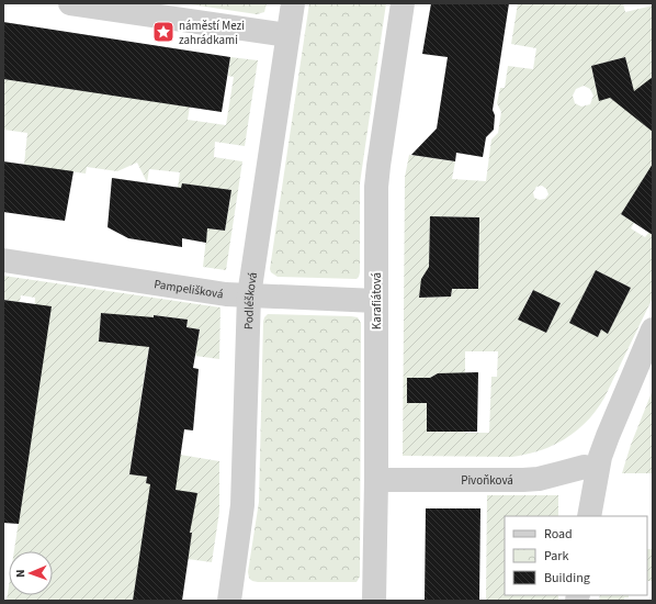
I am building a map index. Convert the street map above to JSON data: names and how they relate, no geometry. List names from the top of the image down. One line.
{"streets":{"street":["Pampelišková","Podléšková","Karafiátová","Pivoňková"]},"crossings":[["Pampelišková","Podléšková"],["Pampelišková","Karafiátová"],["Karafiátová","Pivoňková"]],"places":{"place":["náměstí Mezi zahrádkami"]},"legend":["Road","Park","Building"],"north":"left"}
